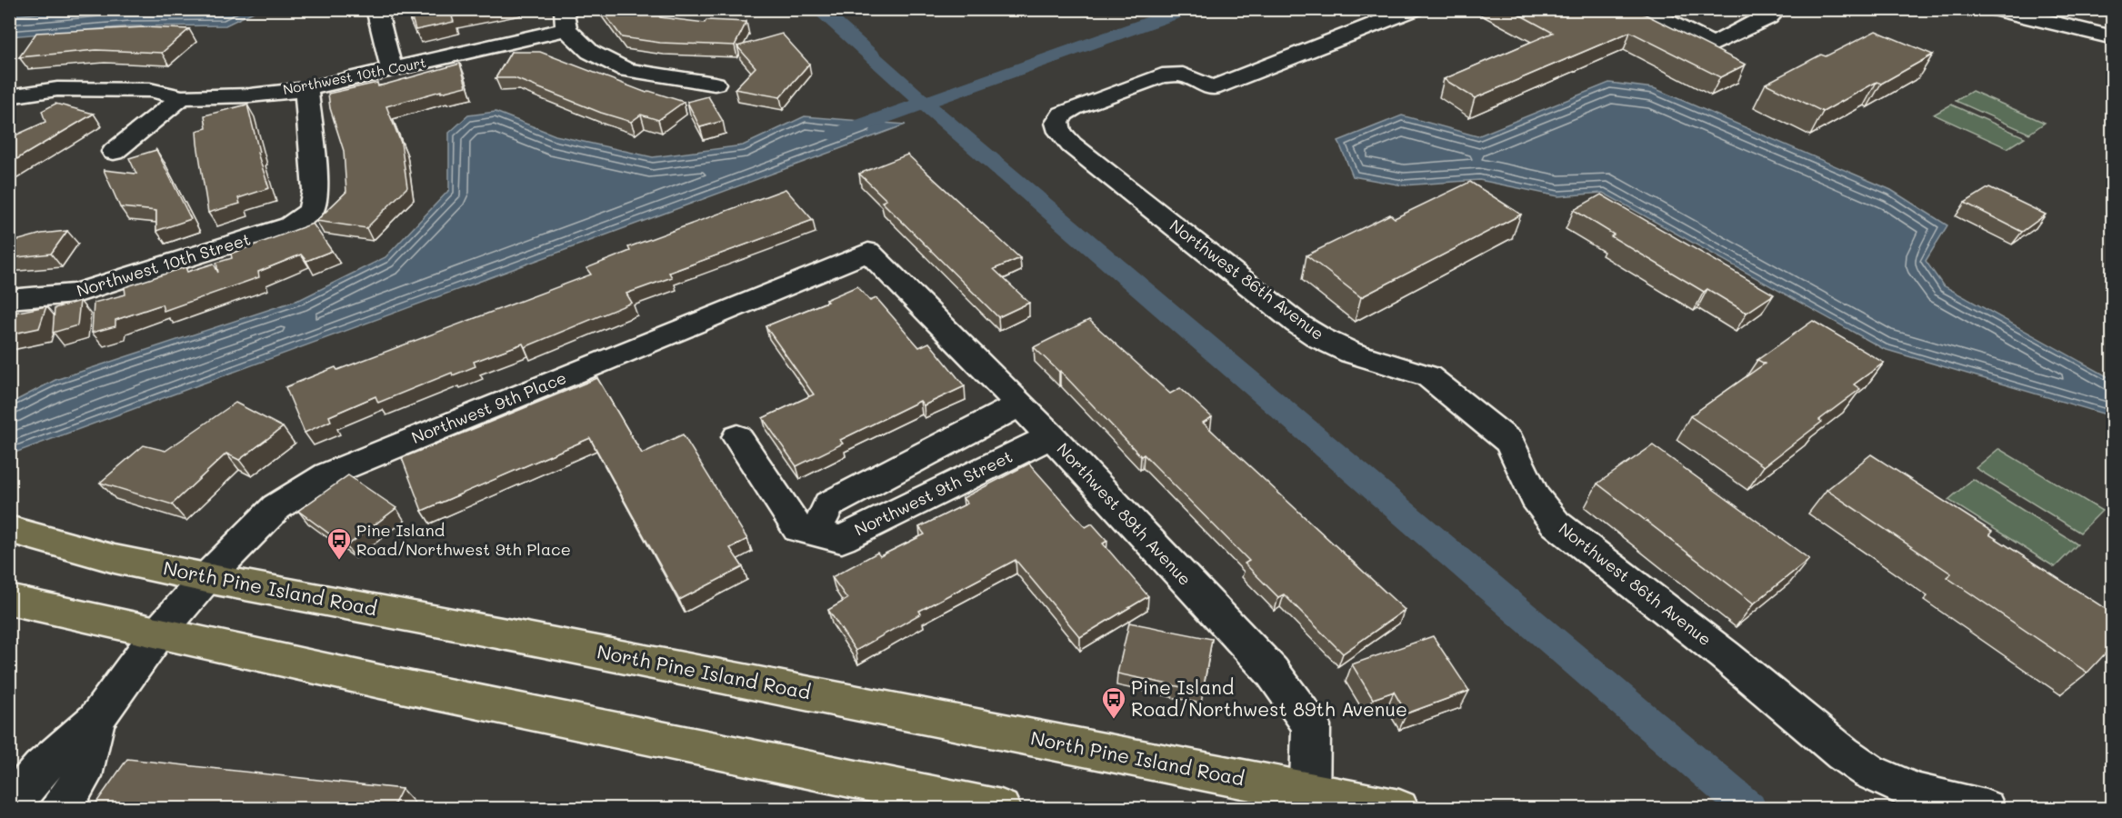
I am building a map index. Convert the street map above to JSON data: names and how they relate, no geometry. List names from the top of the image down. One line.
{"streets":{"main road":["North Pine Island Road"],"street":["Northwest 10th Court","Northwest 10th Street","Northwest 86th Avenue","Northwest 9th Place","Northwest 9th Street","Northwest 89th Avenue"]},"crossings":[["Northwest 10th Court","Northwest 10th Street"],["Northwest 9th Place","Northwest 89th Avenue"],["Northwest 9th Place","North Pine Island Road"],["Northwest 9th Street","Northwest 89th Avenue"],["Northwest 89th Avenue","North Pine Island Road"]],"places":{"bus stop":["Pine Island Road/Northwest 9th Place","Pine Island Road/Northwest 89th Avenue"]}}
